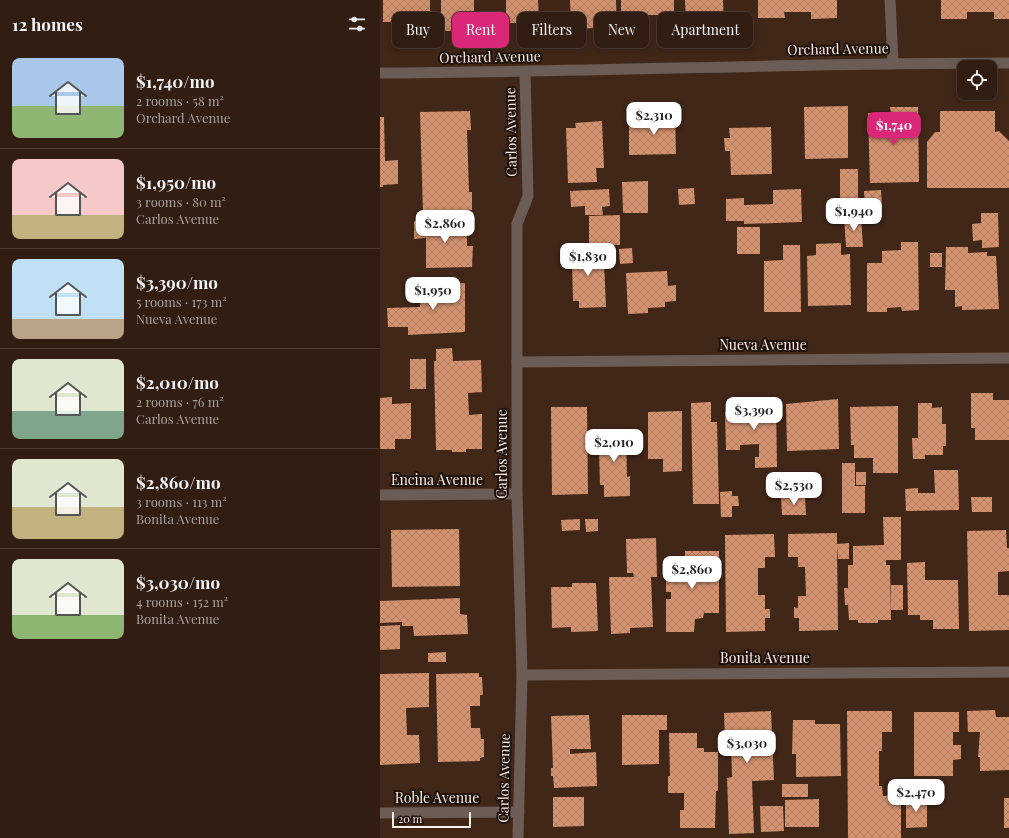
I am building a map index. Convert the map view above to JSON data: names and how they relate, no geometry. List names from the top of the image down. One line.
{"streets":{"street":["Orchard Avenue","Carlos Avenue","Nueva Avenue","Encina Avenue","Bonita Avenue","Roble Avenue"]},"crossings":[["Orchard Avenue","Carlos Avenue"],["Carlos Avenue","Nueva Avenue"],["Carlos Avenue","Encina Avenue"],["Carlos Avenue","Bonita Avenue"],["Carlos Avenue","Roble Avenue"]],"scale_bar":"20 m","page":{"heading":"12 homes","chip":["Buy","Rent","Filters","New","Apartment"],"list":[{"name":"$1,740/mo","note":"2 rooms · 58 m² · Orchard Avenue"},{"name":"$1,950/mo","note":"3 rooms · 80 m² · Carlos Avenue"},{"name":"$3,390/mo","note":"5 rooms · 173 m² · Nueva Avenue"},{"name":"$2,010/mo","note":"2 rooms · 76 m² · Carlos Avenue"},{"name":"$2,860/mo","note":"3 rooms · 113 m² · Bonita Avenue"},{"name":"$3,030/mo","note":"4 rooms · 152 m² · Bonita Avenue"}],"price":["$2,310","$1,740","$1,940","$2,860","$1,830","$1,950","$3,390","$2,010","$2,530","$2,860","$3,030","$2,470"],"scale":"20 m"}}
